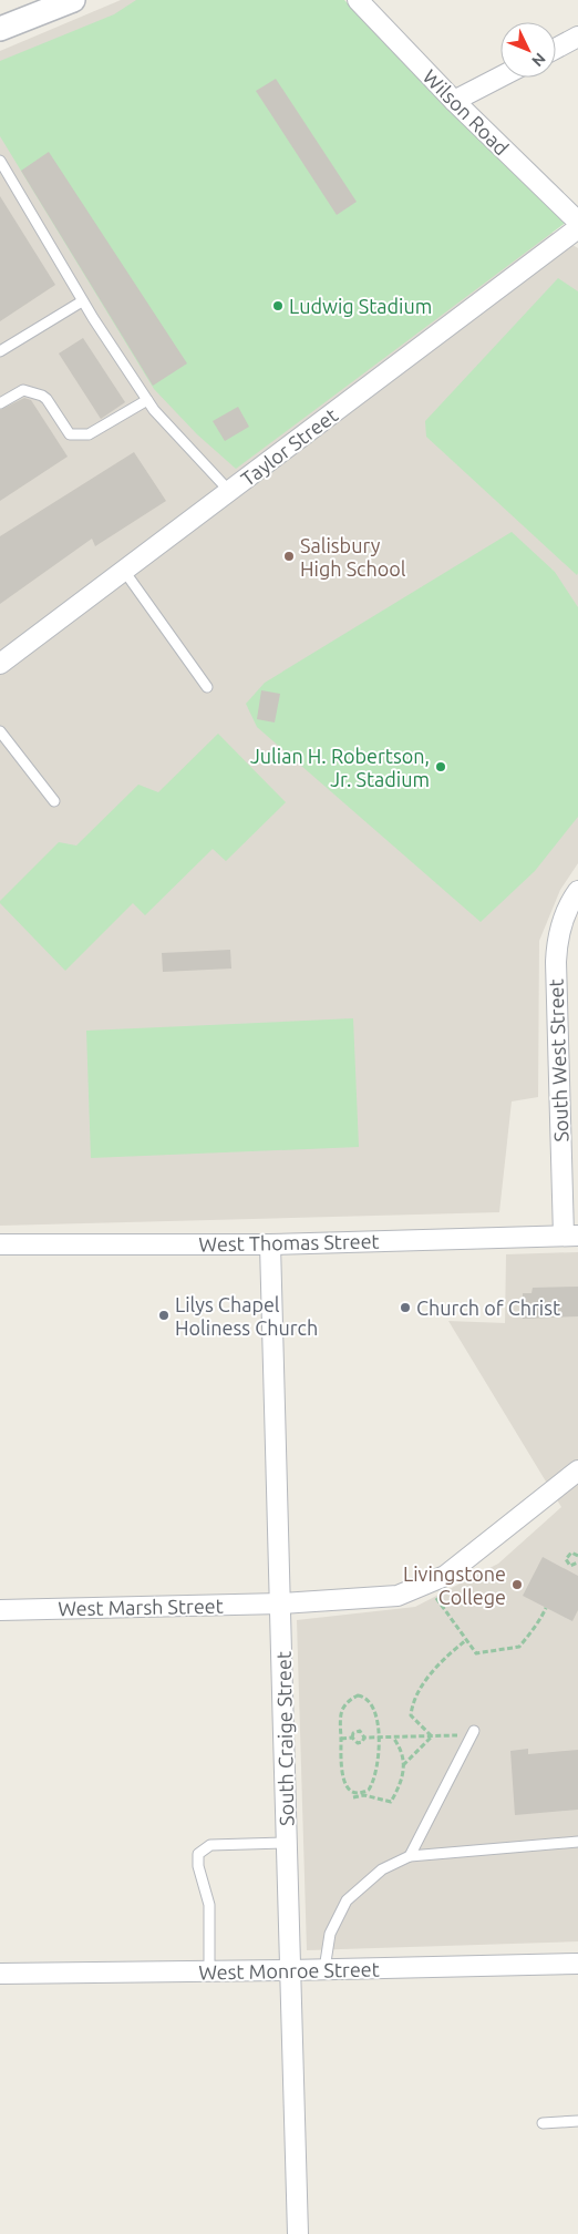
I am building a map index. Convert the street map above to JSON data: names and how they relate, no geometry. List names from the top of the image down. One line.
{"streets":{"street":["Wilson Road","Taylor Street","South West Street","West Thomas Street","West Marsh Street","South Craige Street","West Monroe Street"]},"crossings":[["South West Street","West Thomas Street"],["West Thomas Street","South Craige Street"],["West Marsh Street","South Craige Street"],["South Craige Street","West Monroe Street"]],"places":["Ludwig Stadium","Salisbury High School","Julian H. Robertson, Jr. Stadium","Church of Christ","Lilys Chapel Holiness Church","Livingstone College"],"north":"bottom right"}
